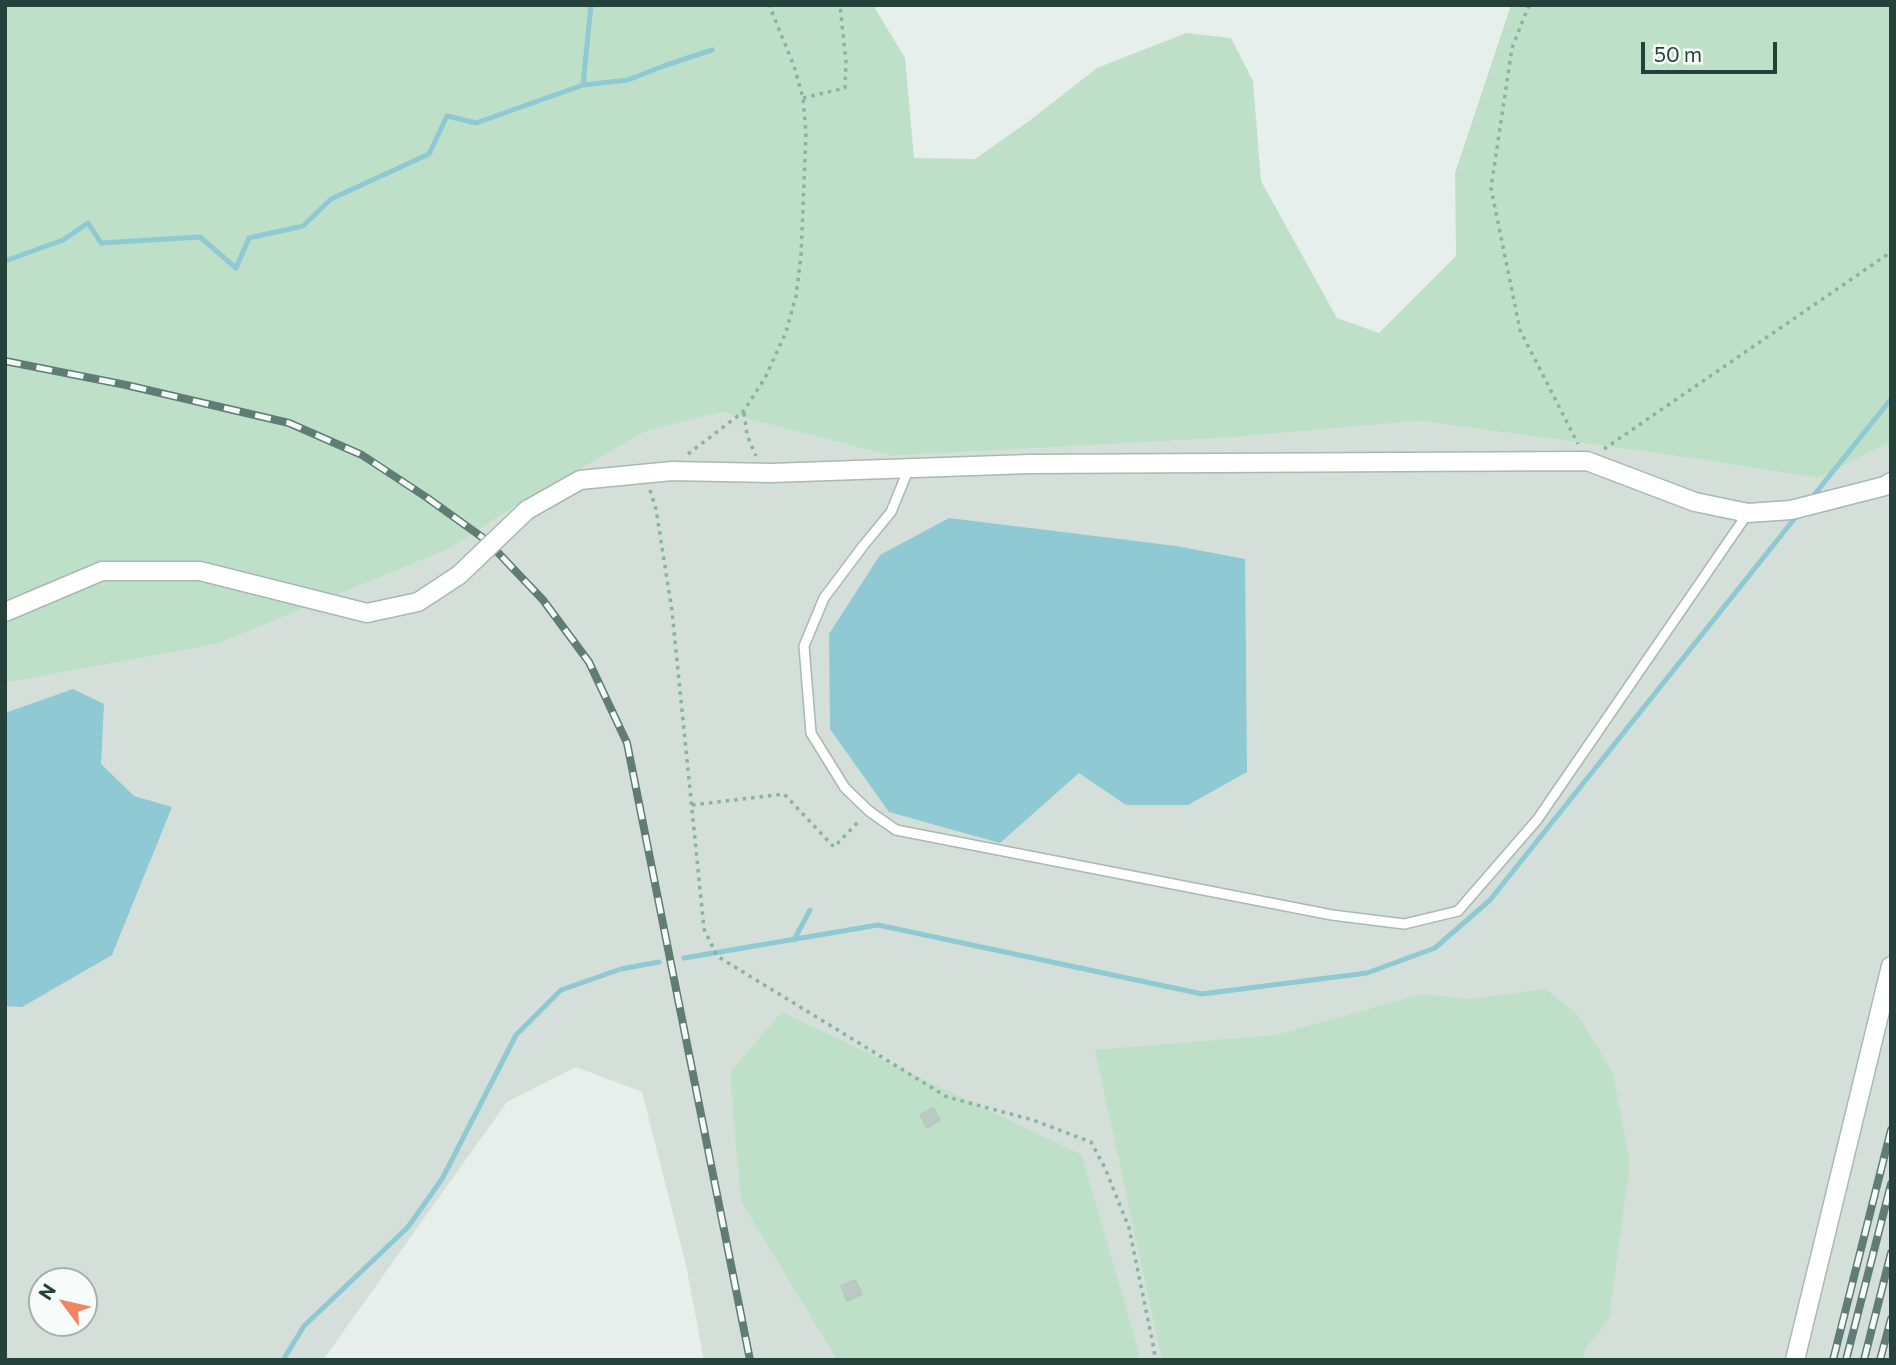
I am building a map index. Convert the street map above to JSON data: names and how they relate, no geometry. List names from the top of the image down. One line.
{"scale_bar":"50 m","north":"top left"}
